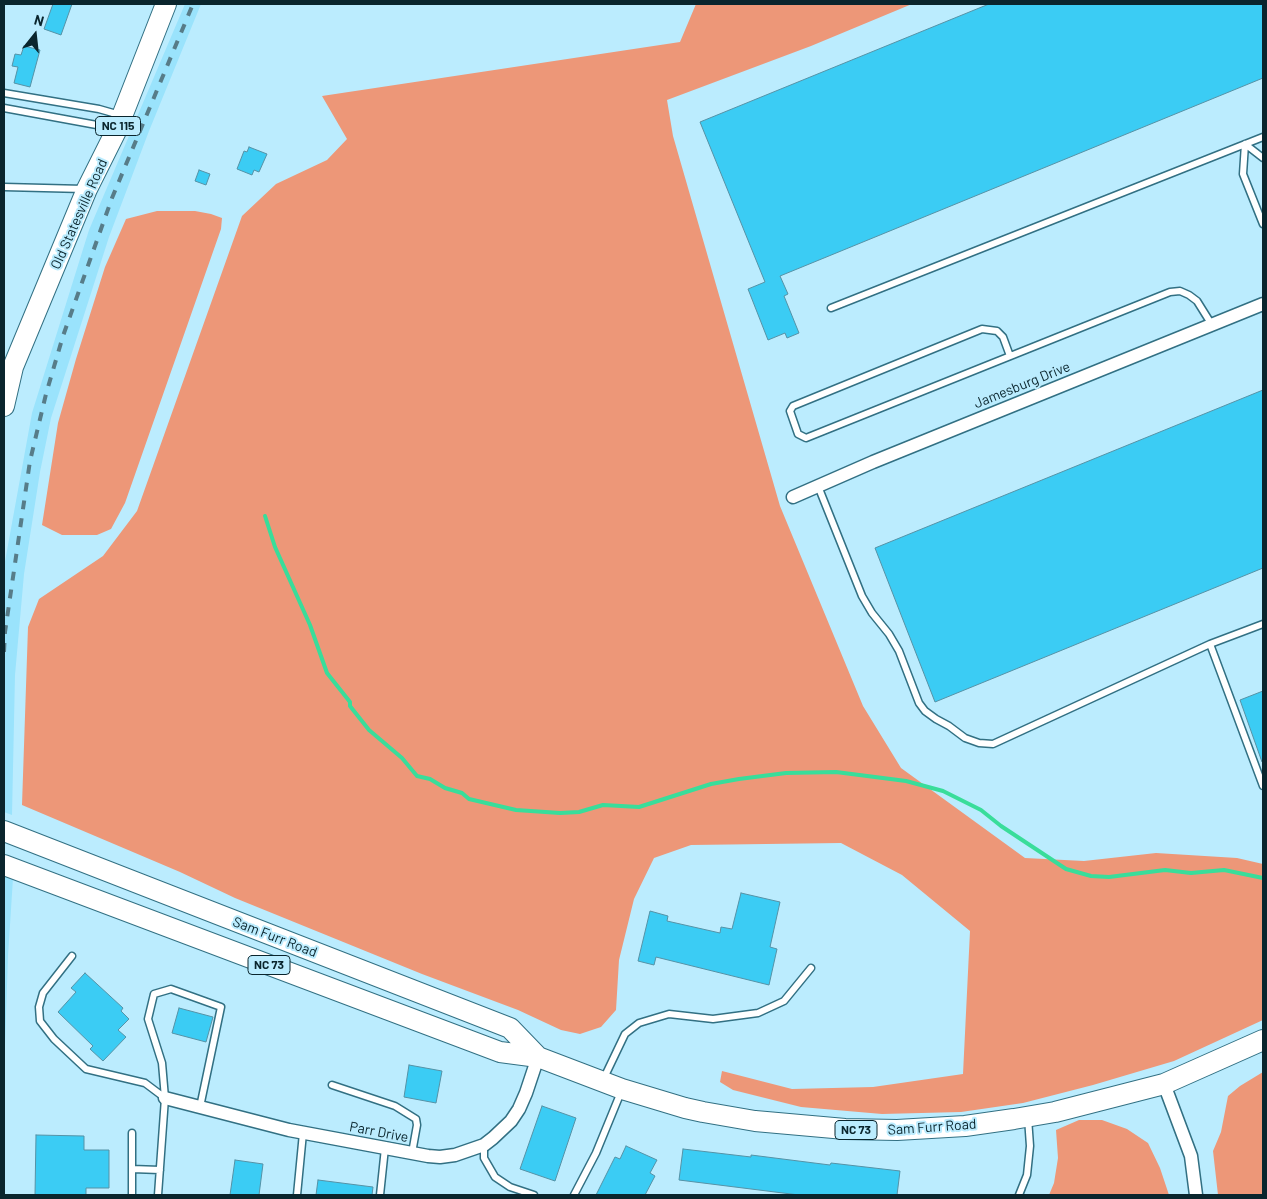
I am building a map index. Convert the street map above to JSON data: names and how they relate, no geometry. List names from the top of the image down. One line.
{"streets":{"main road":["NC 115","Old Statesville Road","Sam Furr Road","NC 73"],"street":["Jamesburg Drive","Parr Drive"]},"crossings":[["Sam Furr Road","Parr Drive"]],"north":"top"}
